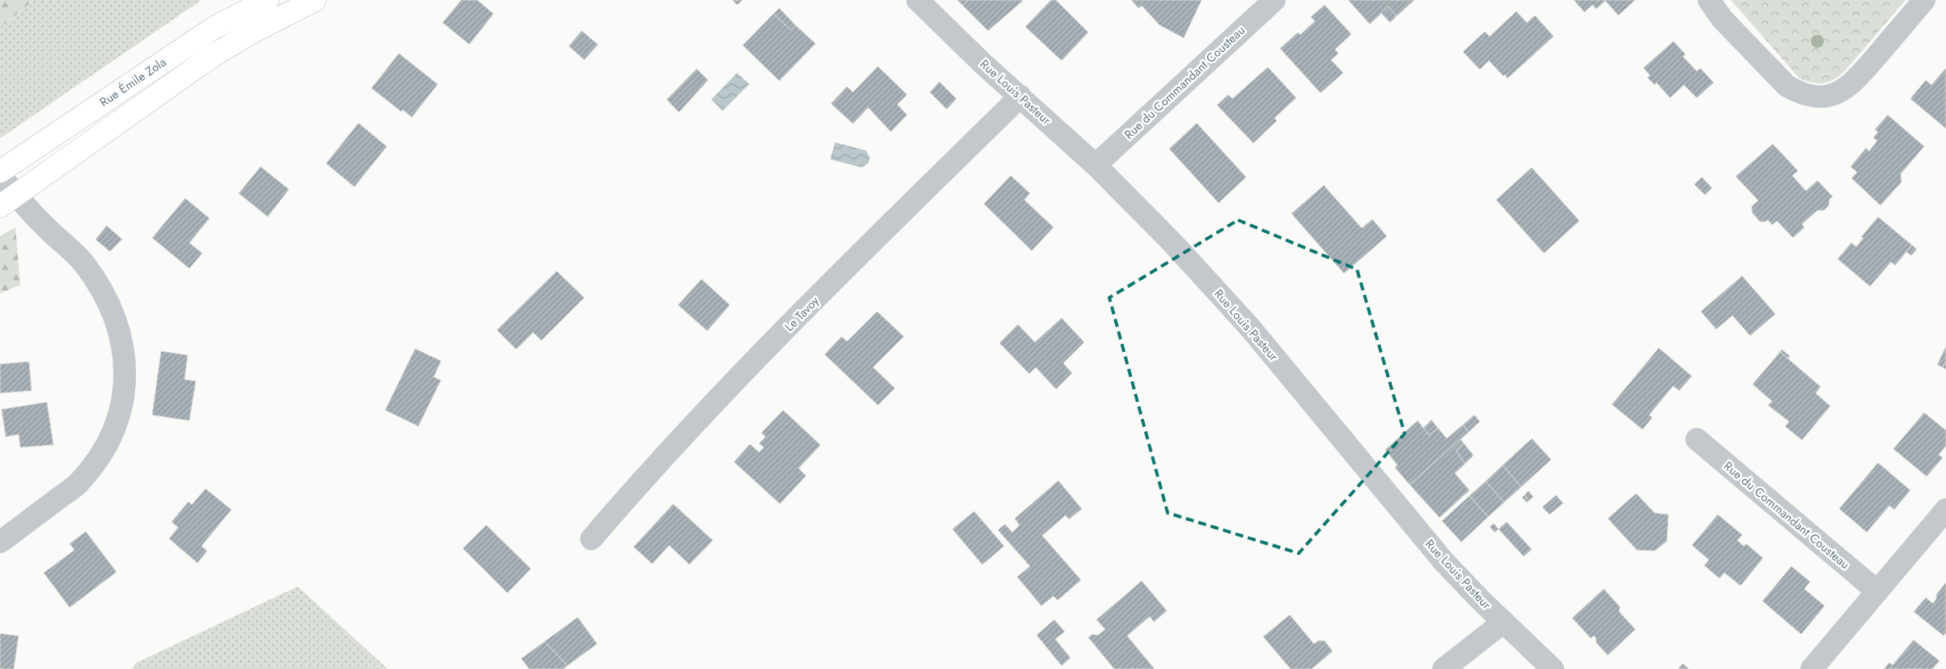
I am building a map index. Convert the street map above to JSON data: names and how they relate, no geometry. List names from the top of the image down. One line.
{"streets":{"main road":["Rue Émile Zola"],"street":["Rue du Commandant Cousteau","Rue Louis Pasteur","Le Tavoy"]},"crossings":[["Rue du Commandant Cousteau","Rue Louis Pasteur"],["Rue Louis Pasteur","Le Tavoy"]]}
